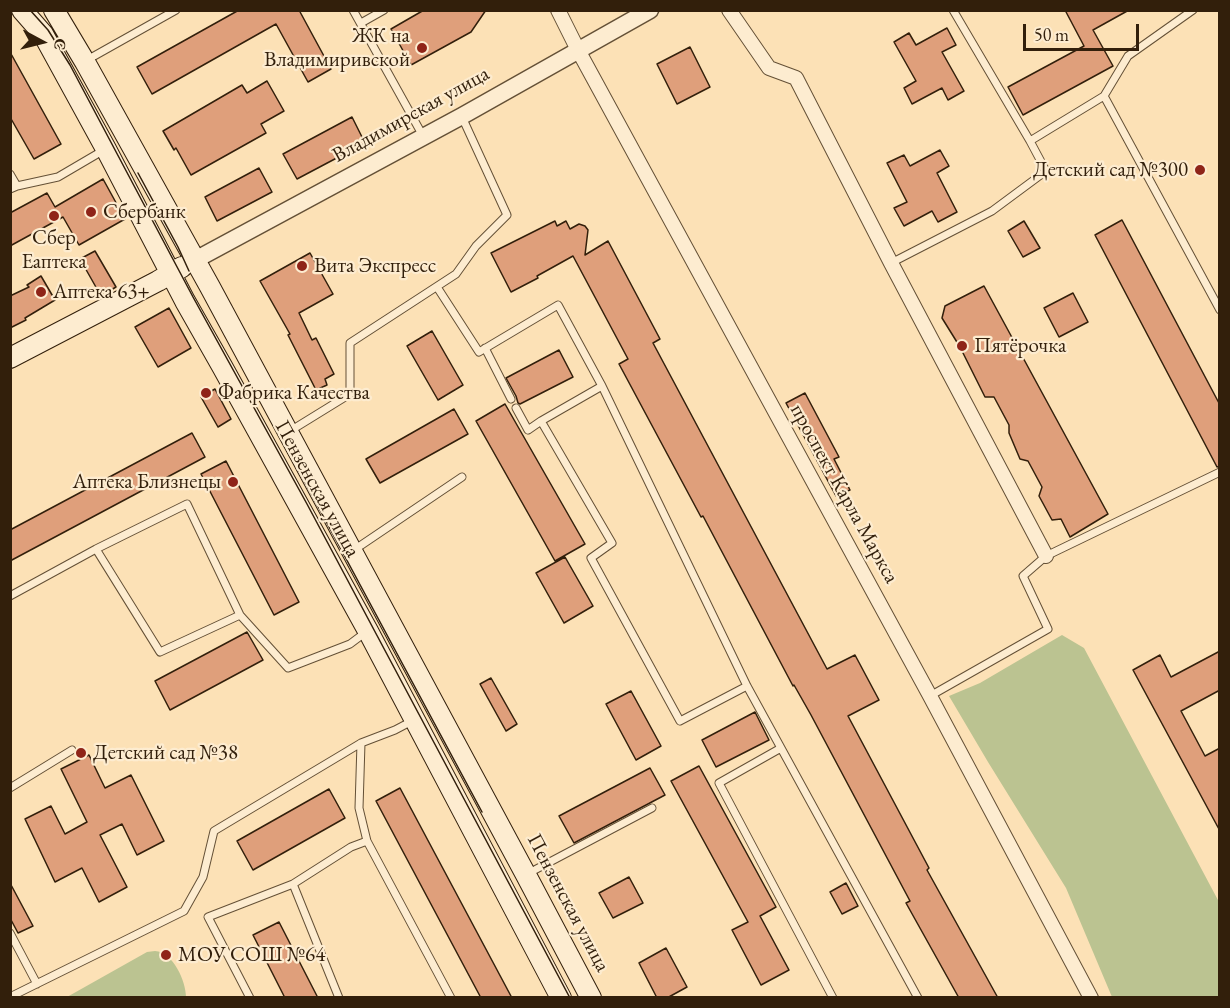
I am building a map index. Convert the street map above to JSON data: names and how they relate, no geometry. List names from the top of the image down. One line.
{"streets":{"main road":["Пензенская улица"],"street":["Владимирская улица","проспект Карла Маркса"]},"crossings":[["Владимирская улица","Пензенская улица"],["Владимирская улица","проспект Карла Маркса"]],"places":["ЖК на Владимиривской","Детский сад №300","Сбербанк","Сбер Еаптека","Вита Экспресс","Аптека 63+","Пятёрочка","Фабрика Качества","Аптека Близнецы","Детский сад №38","МОУ СОШ №64"],"scale_bar":"50 m","north":"right"}
